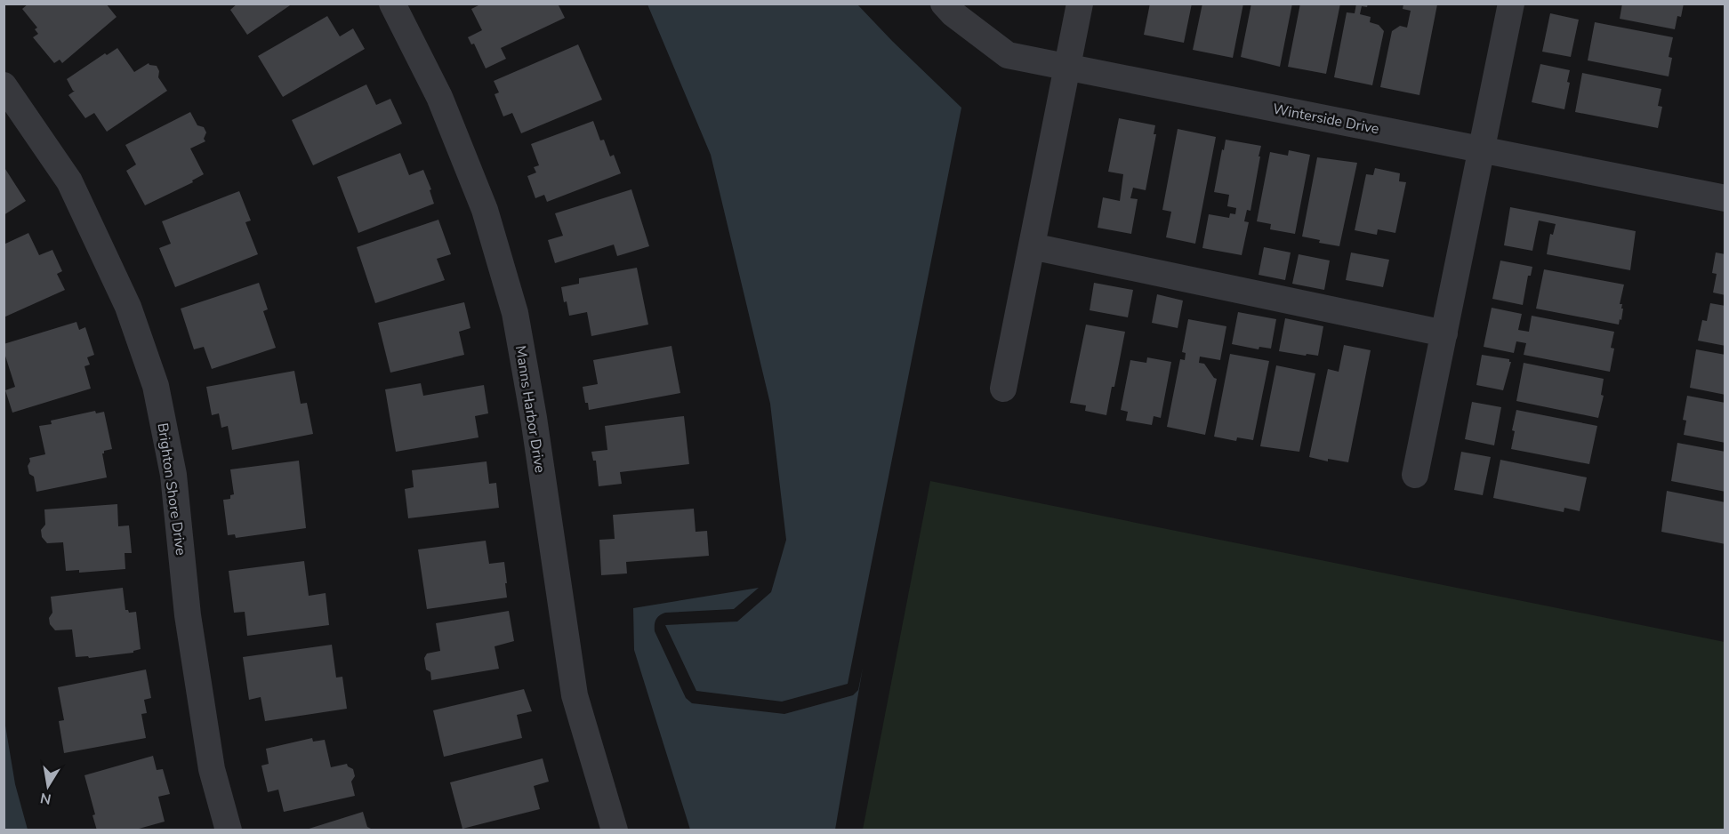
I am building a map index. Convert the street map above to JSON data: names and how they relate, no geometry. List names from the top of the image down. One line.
{"streets":{"street":["Winterside Drive","Manns Harbor Drive","Brighton Shore Drive"]},"north":"bottom"}
